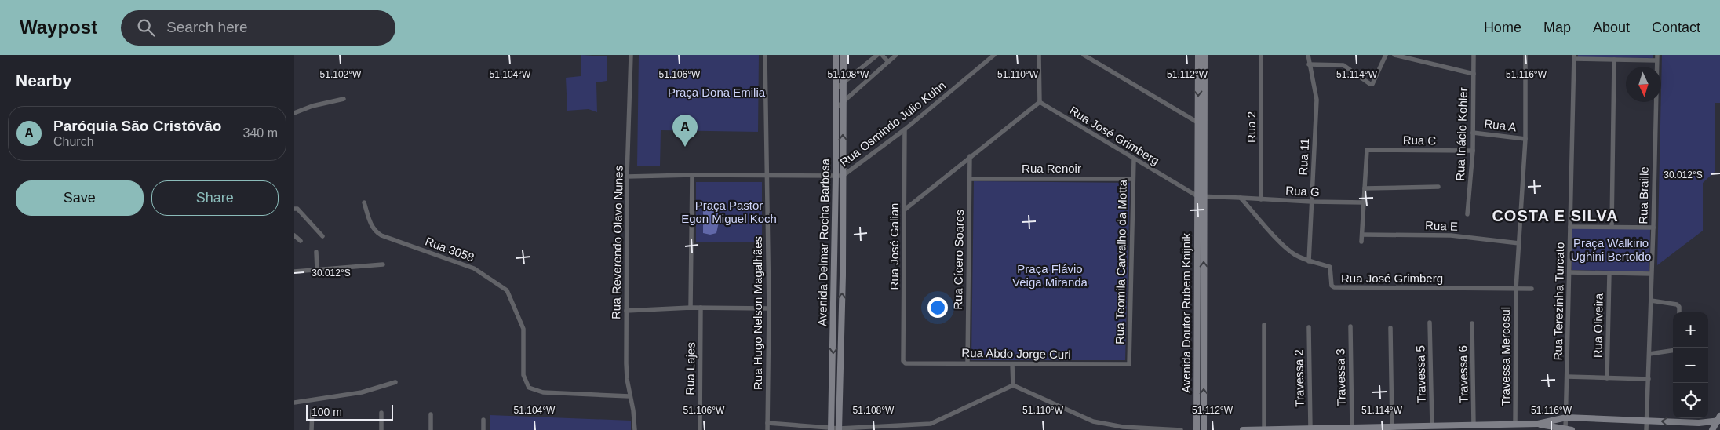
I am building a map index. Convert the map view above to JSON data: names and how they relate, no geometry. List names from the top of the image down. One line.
{"streets":{"street":["Rua Osmindo Júlio Kuhn","Rua A","Rua 2","Rua Inácio Kohler","Rua José Grimberg","Rua C","Rua 11","Rua Renoir","Rua G","Rua Braille","Rua E","Rua Reverendo Olavo Nunes","Avenida Delmar Rocha Barbosa","Rua José Galian","Rua 3058","Rua Cícero Soares","Rua Teomila Carvalho da Motta","Rua Terezinha Turcato","Rua Hugo Nelson Magalhães","Avenida Doutor Rubem Knijnik","Rua Oliveira","Rua Abdo Jorge Curi","Travessa Mercosul","Rua Lajes","Travessa 5","Travessa 6","Travessa 3","Travessa 2"]},"crossings":[["Rua Osmindo Júlio Kuhn","Rua Reverendo Olavo Nunes"],["Rua Osmindo Júlio Kuhn","Avenida Delmar Rocha Barbosa"],["Rua Osmindo Júlio Kuhn","Rua José Galian"],["Rua Osmindo Júlio Kuhn","Rua Hugo Nelson Magalhães"],["Rua A","Rua Inácio Kohler"],["Rua A","Travessa Mercosul"],["Rua 2","Rua G"],["Rua Inácio Kohler","Rua C"],["Rua José Grimberg","Rua 11"],["Rua José Grimberg","Rua G"],["Rua José Grimberg","Rua Teomila Carvalho da Motta"],["Rua José Grimberg","Avenida Doutor Rubem Knijnik"],["Rua José Grimberg","Travessa Mercosul"],["Rua 11","Rua G"],["Rua Renoir","Rua Cícero Soares"],["Rua Renoir","Rua Teomila Carvalho da Motta"],["Rua E","Travessa Mercosul"],["Rua Reverendo Olavo Nunes","Rua 3058"],["Rua José Galian","Rua Abdo Jorge Curi"],["Rua Cícero Soares","Rua Abdo Jorge Curi"],["Rua Teomila Carvalho da Motta","Rua Abdo Jorge Curi"]],"districts":["COSTA E SILVA"],"parks":["Praça Dona Emilia","Praça Pastor Egon Miguel Koch","Praça Walkirio Ughini Bertoldo","Praça Flávio Veiga Miranda"],"scale_bar":"100 m","north":"bottom","page":{"header":"Waypost","search":"Search here","nav":["Home","Map","About","Contact"],"heading":"Nearby","list":[{"mark":"A","name":"Paróquia São Cristóvão","note":"Church","value":"340 m"}],"pins":"A","buttons":["Save","Share"],"map_buttons":["+","−"],"scale":"100 m"},"coordinates":["51.102°W","51.104°W","51.106°W","51.108°W","51.110°W","51.112°W","51.114°W","51.116°W","30.012°S"]}
